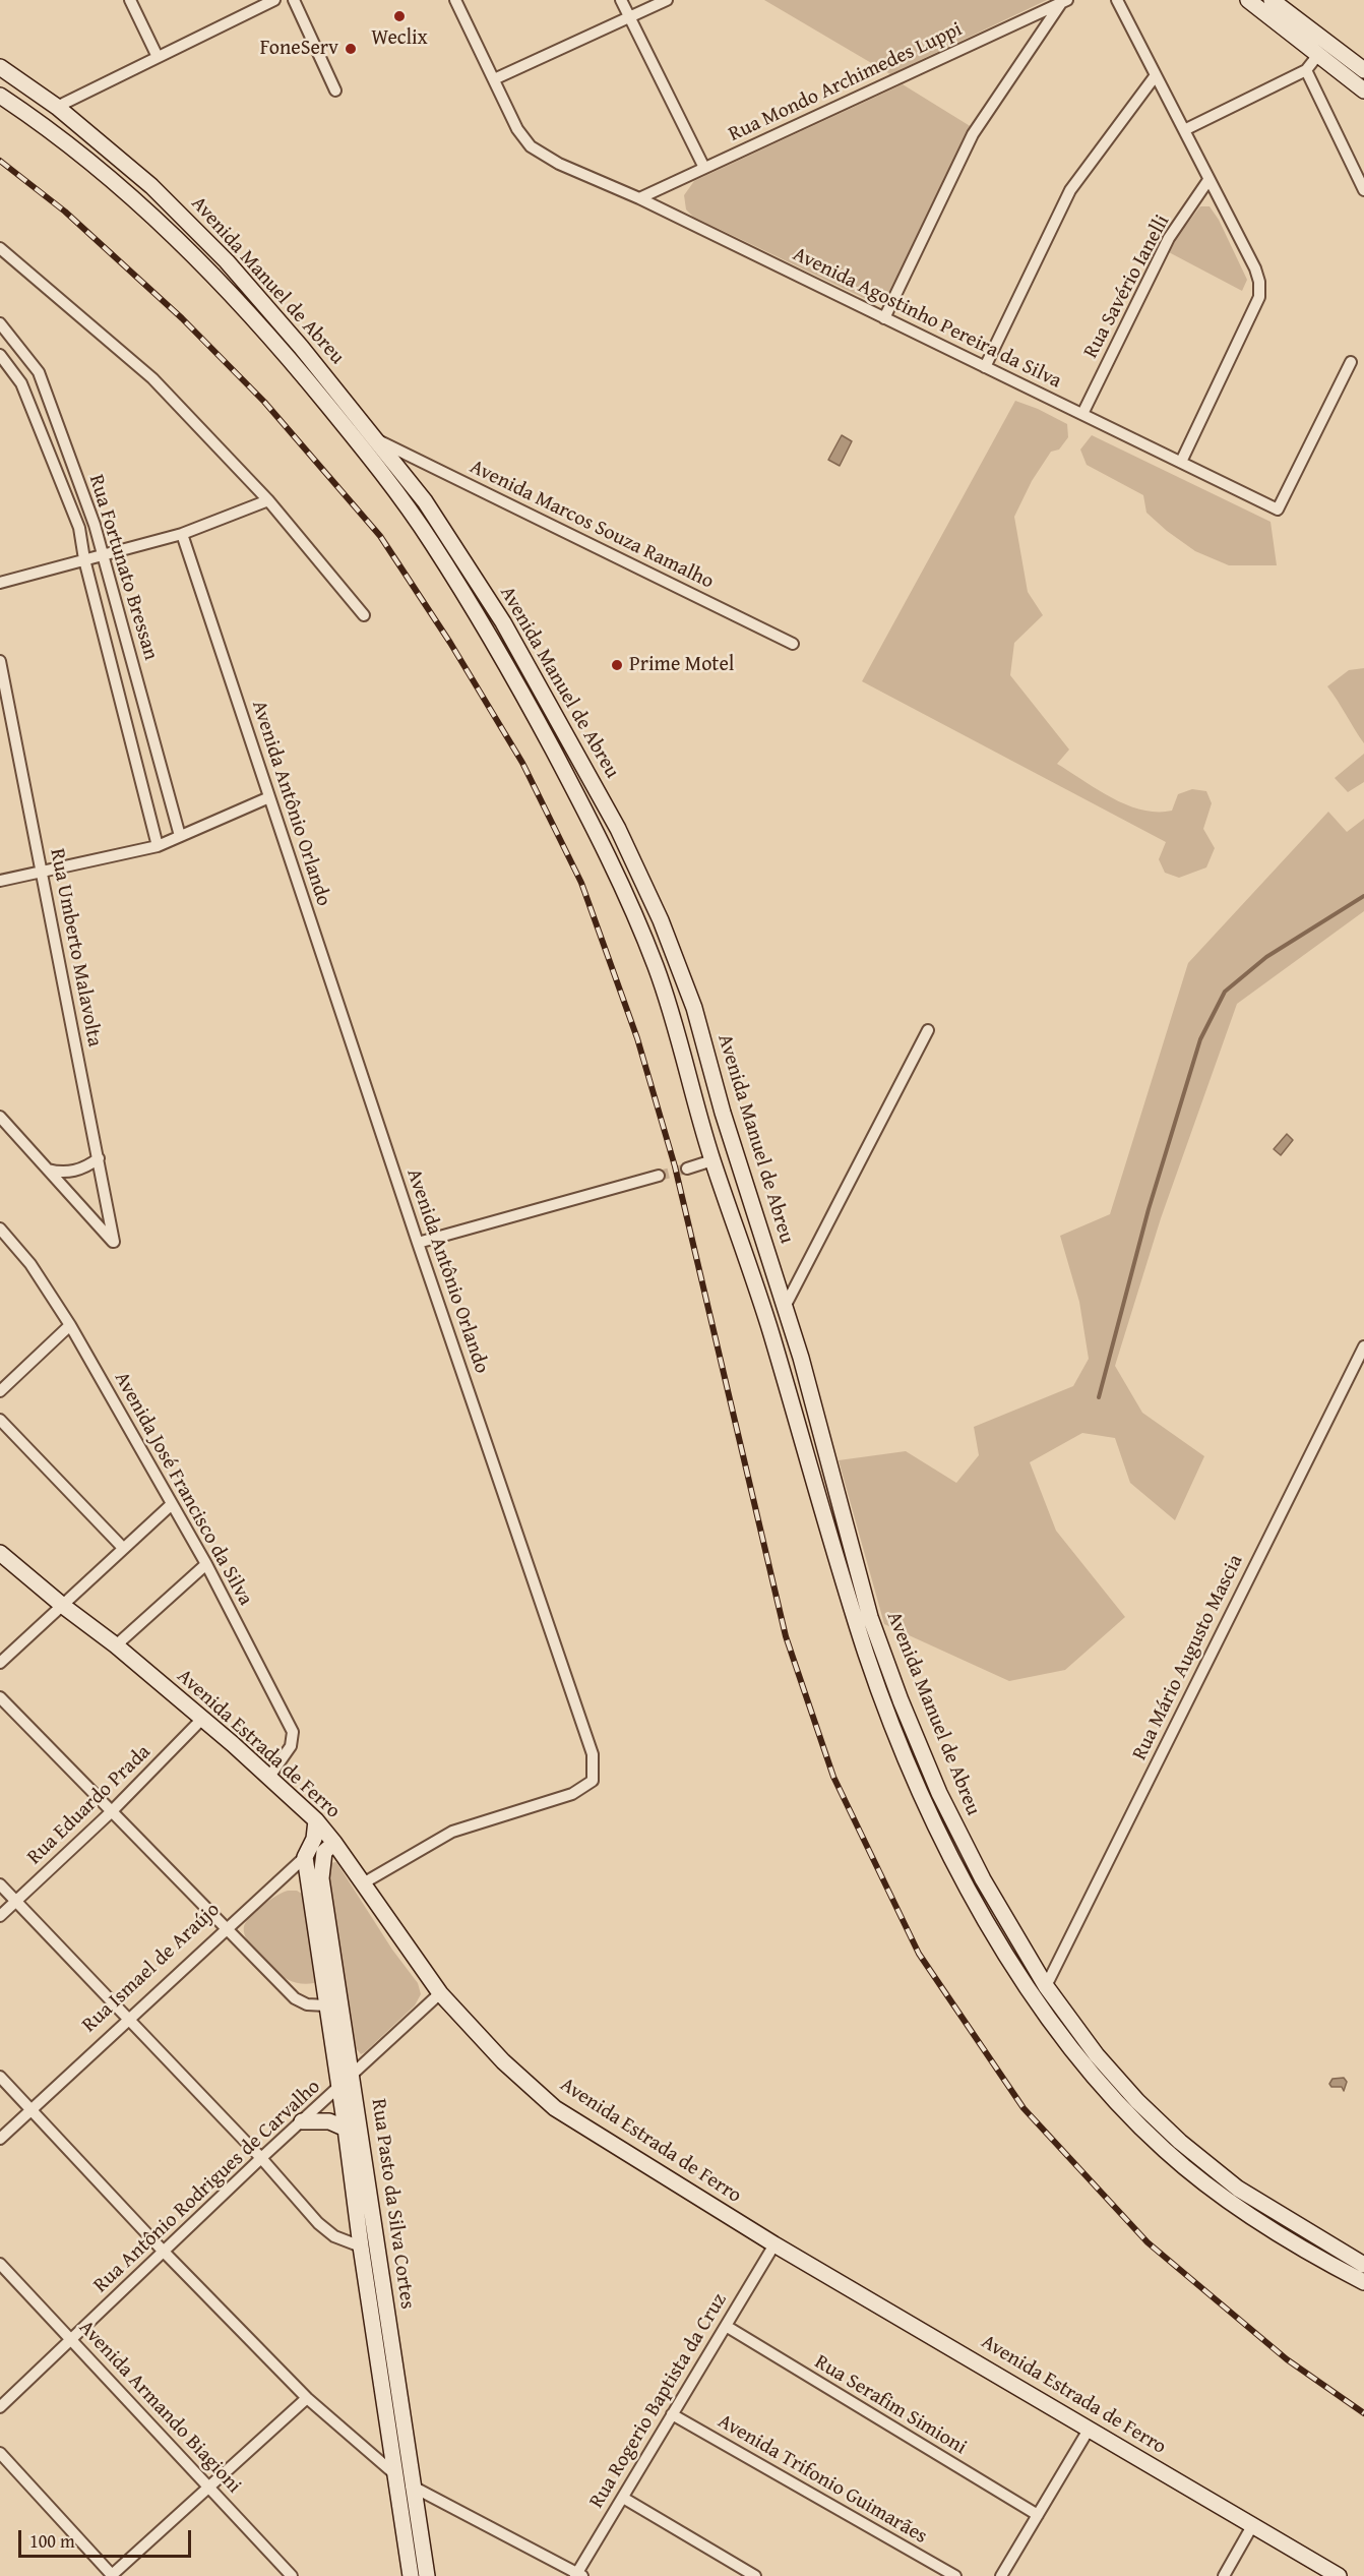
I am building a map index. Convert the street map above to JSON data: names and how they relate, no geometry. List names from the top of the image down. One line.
{"streets":{"main road":["Avenida Manuel de Abreu","Avenida Estrada de Ferro","Rua Ismael de Araújo","Rua Pasto da Silva Cortes"],"street":["Rua Mondo Archimedes Luppi","Rua Savério Ianelli","Avenida Agostinho Pereira da Silva","Avenida Marcos Souza Ramalho","Rua Fortunato Bressan","Avenida Antônio Orlando","Rua Umberto Malavolta","Avenida José Francisco da Silva","Rua Mário Augusto Mascia","Rua Eduardo Prada","Rua Antônio Rodrigues de Carvalho","Rua Rogerio Baptista da Cruz","Rua Serafim Simioni","Avenida Armando Biagioni","Avenida Trifonio Guimarães"]},"crossings":[["Rua Mondo Archimedes Luppi","Avenida Agostinho Pereira da Silva"],["Avenida Manuel de Abreu","Avenida Marcos Souza Ramalho"],["Avenida Manuel de Abreu","Rua Mário Augusto Mascia"],["Rua Savério Ianelli","Avenida Agostinho Pereira da Silva"],["Avenida Antônio Orlando","Avenida Estrada de Ferro"],["Avenida José Francisco da Silva","Avenida Estrada de Ferro"],["Avenida Estrada de Ferro","Rua Eduardo Prada"],["Avenida Estrada de Ferro","Rua Ismael de Araújo"],["Avenida Estrada de Ferro","Rua Antônio Rodrigues de Carvalho"],["Avenida Estrada de Ferro","Rua Pasto da Silva Cortes"],["Avenida Estrada de Ferro","Rua Rogerio Baptista da Cruz"],["Rua Ismael de Araújo","Rua Pasto da Silva Cortes"],["Rua Antônio Rodrigues de Carvalho","Rua Pasto da Silva Cortes"],["Rua Antônio Rodrigues de Carvalho","Avenida Armando Biagioni"],["Rua Rogerio Baptista da Cruz","Rua Serafim Simioni"],["Rua Rogerio Baptista da Cruz","Avenida Trifonio Guimarães"]],"places":["Weclix","FoneServ","Prime Motel"],"scale_bar":"100 m"}
